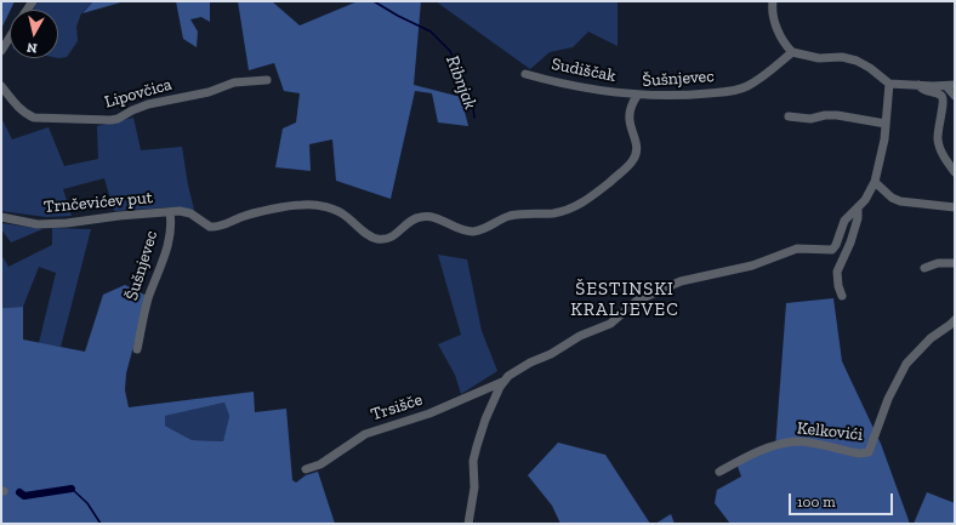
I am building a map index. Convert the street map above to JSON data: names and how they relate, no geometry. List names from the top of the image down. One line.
{"streets":{"street":["Sudiščak","Šušnjevec","Lipovčica","Trnčevićev put","Trsišče","Kelkovići"]},"crossings":[["Sudiščak","Šušnjevec"],["Šušnjevec","Trnčevićev put"]],"districts":["ŠESTINSKI KRALJEVEC"],"water":["Ribnjak"],"scale_bar":"100 m","north":"bottom"}
